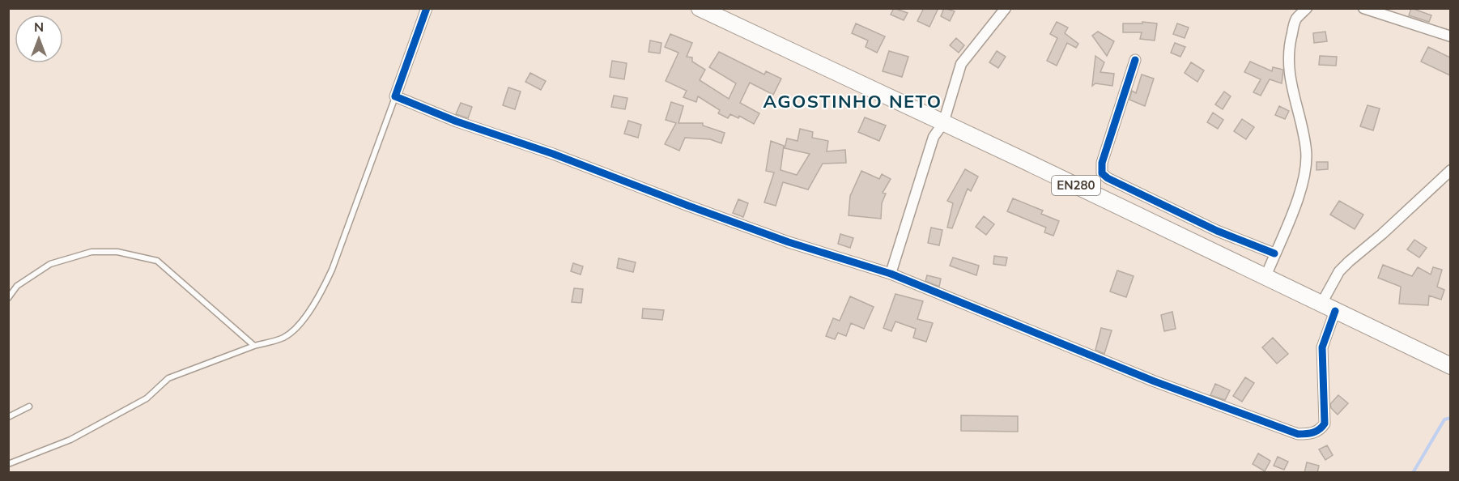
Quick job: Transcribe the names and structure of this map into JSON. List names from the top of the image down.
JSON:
{
  "streets": {
    "main road": ["EN280"]
  },
  "districts": ["AGOSTINHO NETO"],
  "north": "top"
}
